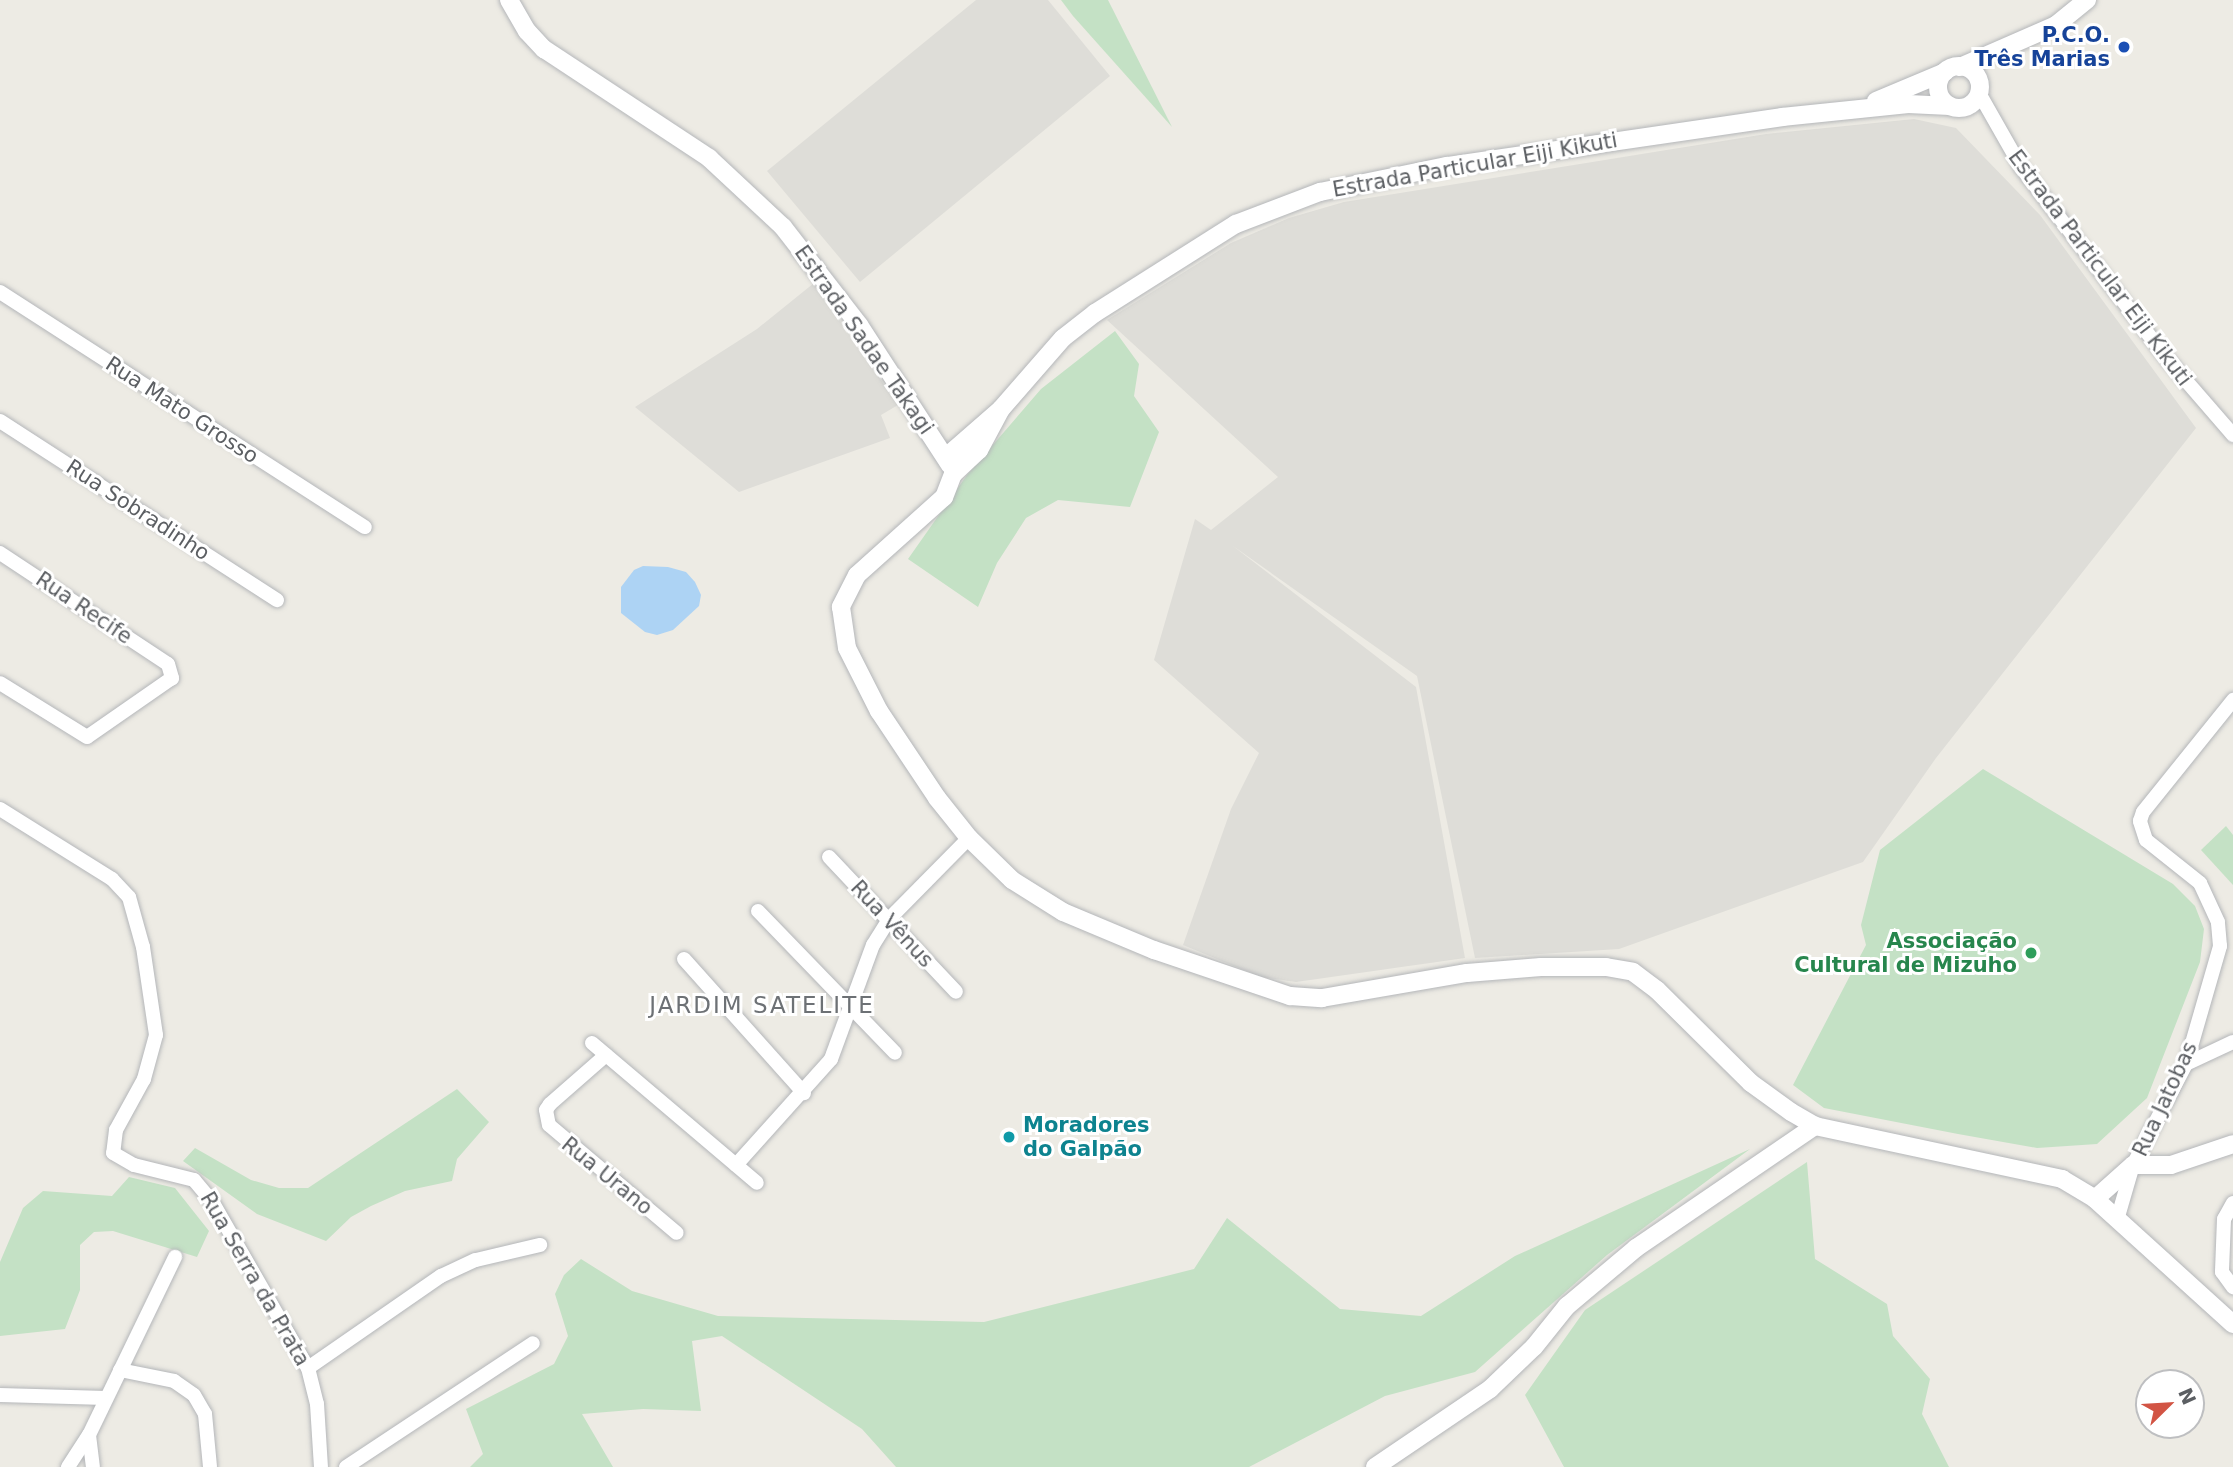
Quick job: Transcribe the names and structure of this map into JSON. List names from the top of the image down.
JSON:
{
  "streets": {
    "street": [
      "Estrada Particular Eiji Kikuti",
      "Estrada Sadae Takagi",
      "Rua Mato Grosso",
      "Rua Sobradinho",
      "Rua Recife",
      "Rua Vênus",
      "Rua Jatobas",
      "Rua Urano",
      "Rua Serra da Prata"
    ]
  },
  "crossings": [
    ["Estrada Particular Eiji Kikuti", "Estrada Sadae Takagi"],
    ["Estrada Particular Eiji Kikuti", "Rua Jatobas"]
  ],
  "districts": ["JARDIM SATELITE"],
  "places": ["P.C.O. Três Marias", "Associação Cultural de Mizuho", "Moradores do Galpão"],
  "north": "top right"
}
